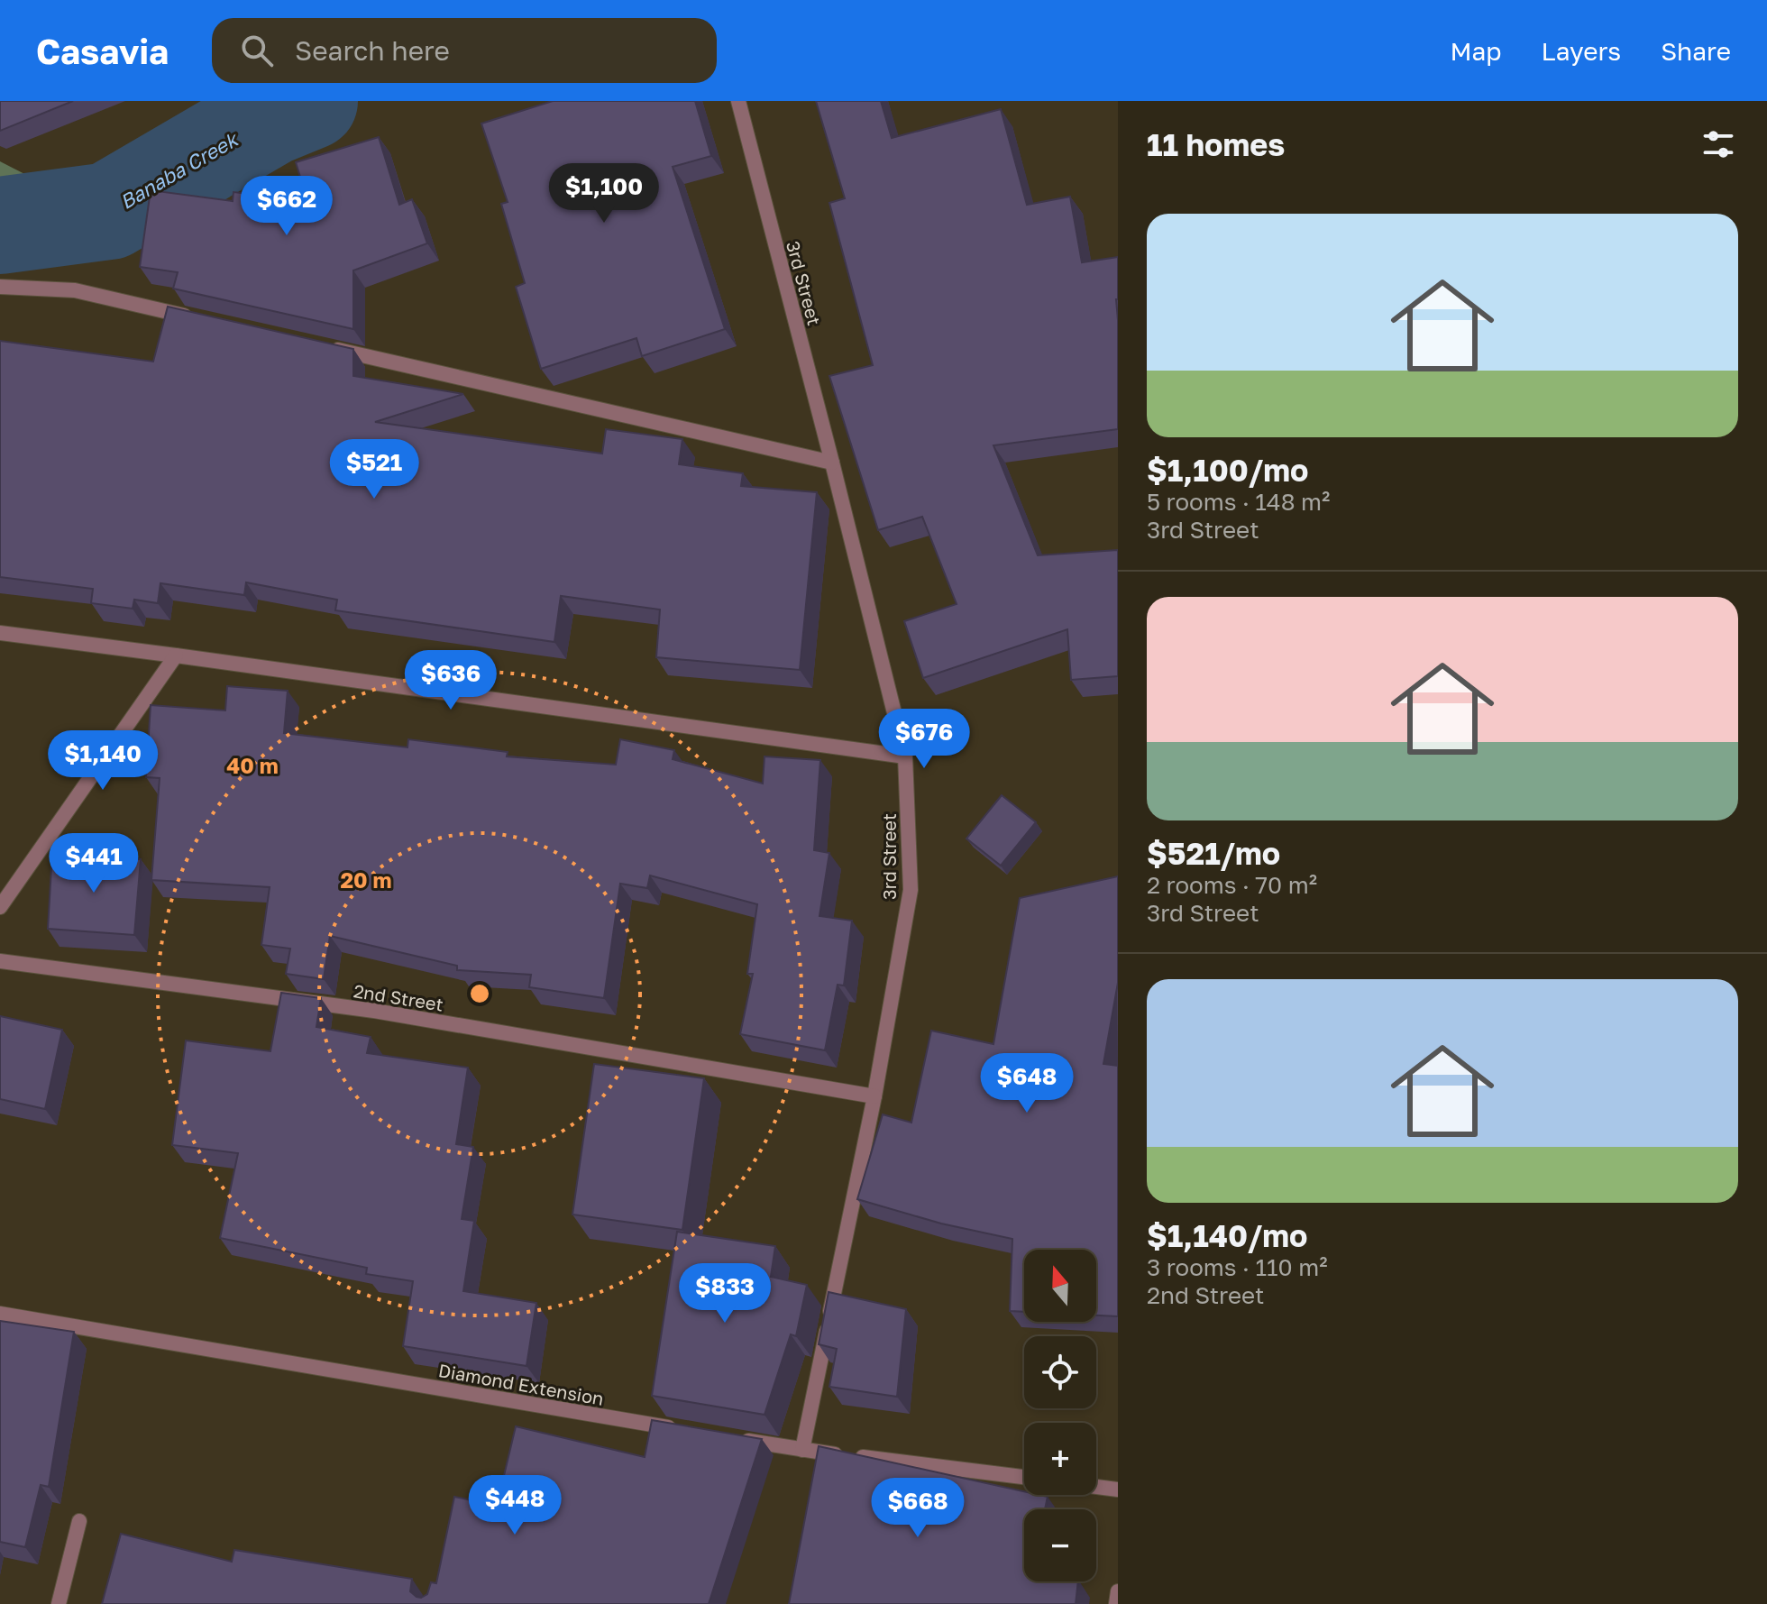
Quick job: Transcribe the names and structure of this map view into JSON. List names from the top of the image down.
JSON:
{
  "streets": {
    "street": ["3rd Street", "2nd Street", "Diamond Extension"]
  },
  "crossings": [
    ["3rd Street", "2nd Street"]
  ],
  "water": ["Banaba Creek"],
  "north": "top",
  "page": {
    "header": "Casavia",
    "search": "Search here",
    "nav": ["Map", "Layers", "Share"],
    "heading": "11 homes",
    "price": [
      "$1,100",
      "$662",
      "$521",
      "$636",
      "$676",
      "$1,140",
      "$441",
      "$648",
      "$833",
      "$448",
      "$668"
    ],
    "list": [
      {
        "name": "$1,100/mo",
        "note": "5 rooms · 148 m² · 3rd Street"
      },
      {
        "name": "$521/mo",
        "note": "2 rooms · 70 m² · 3rd Street"
      },
      {
        "name": "$1,140/mo",
        "note": "3 rooms · 110 m² · 2nd Street"
      }
    ],
    "map_buttons": ["+", "−"]
  },
  "rings": ["40 m", "20 m"]
}
